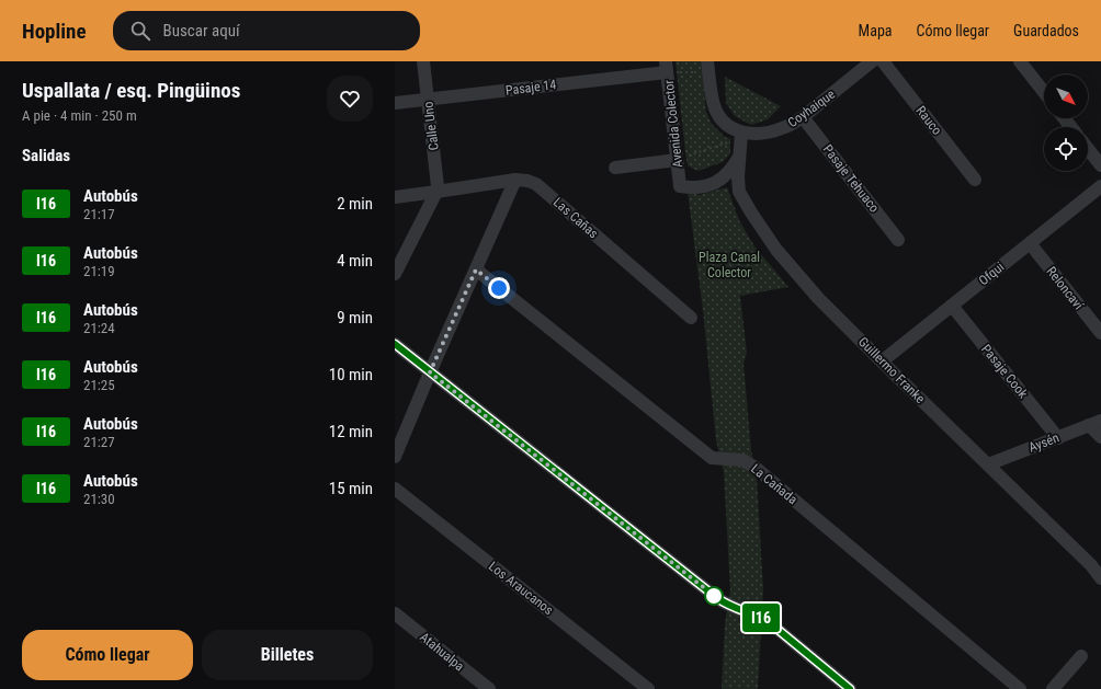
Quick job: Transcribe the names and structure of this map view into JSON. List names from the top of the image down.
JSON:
{
  "streets": {
    "street": [
      "Pasaje 14",
      "Coyhaique",
      "Rauco",
      "Avenida Colector",
      "Calle Uno",
      "Pasaje Tehuaco",
      "Las Cañas",
      "Ofqui",
      "Reloncaví",
      "Guillermo Franke",
      "Pasaje Cook",
      "Aysén",
      "La Cañada",
      "Los Araucanos",
      "Atahualpa"
    ]
  },
  "crossings": [
    ["Pasaje 14", "Avenida Colector"],
    ["Pasaje 14", "Calle Uno"],
    ["Coyhaique", "Rauco"],
    ["Coyhaique", "Pasaje Tehuaco"],
    ["Coyhaique", "Guillermo Franke"],
    ["Avenida Colector", "Guillermo Franke"],
    ["Calle Uno", "Las Cañas"],
    ["Ofqui", "Reloncaví"],
    ["Ofqui", "Guillermo Franke"],
    ["Ofqui", "Pasaje Cook"],
    ["Guillermo Franke", "Aysén"],
    ["Pasaje Cook", "Aysén"]
  ],
  "parks": ["Plaza Canal Colector"],
  "lines": ["bus line I16"],
  "north": "bottom right",
  "page": {
    "header": "Hopline",
    "search": "Buscar aquí",
    "nav": ["Mapa", "Cómo llegar", "Guardados"],
    "heading": [
      ["Uspallata / esq. Pingüinos", "A pie · 4 min · 250 m"],
      "Salidas"
    ],
    "on_map": "I16",
    "list": [
      {
        "mark": "I16",
        "name": "Autobús",
        "note": "21:17",
        "value": "2 min"
      },
      {
        "mark": "I16",
        "name": "Autobús",
        "note": "21:19",
        "value": "4 min"
      },
      {
        "mark": "I16",
        "name": "Autobús",
        "note": "21:24",
        "value": "9 min"
      },
      {
        "mark": "I16",
        "name": "Autobús",
        "note": "21:25",
        "value": "10 min"
      },
      {
        "mark": "I16",
        "name": "Autobús",
        "note": "21:27",
        "value": "12 min"
      },
      {
        "mark": "I16",
        "name": "Autobús",
        "note": "21:30",
        "value": "15 min"
      }
    ],
    "buttons": ["Cómo llegar", "Billetes"]
  }
}
